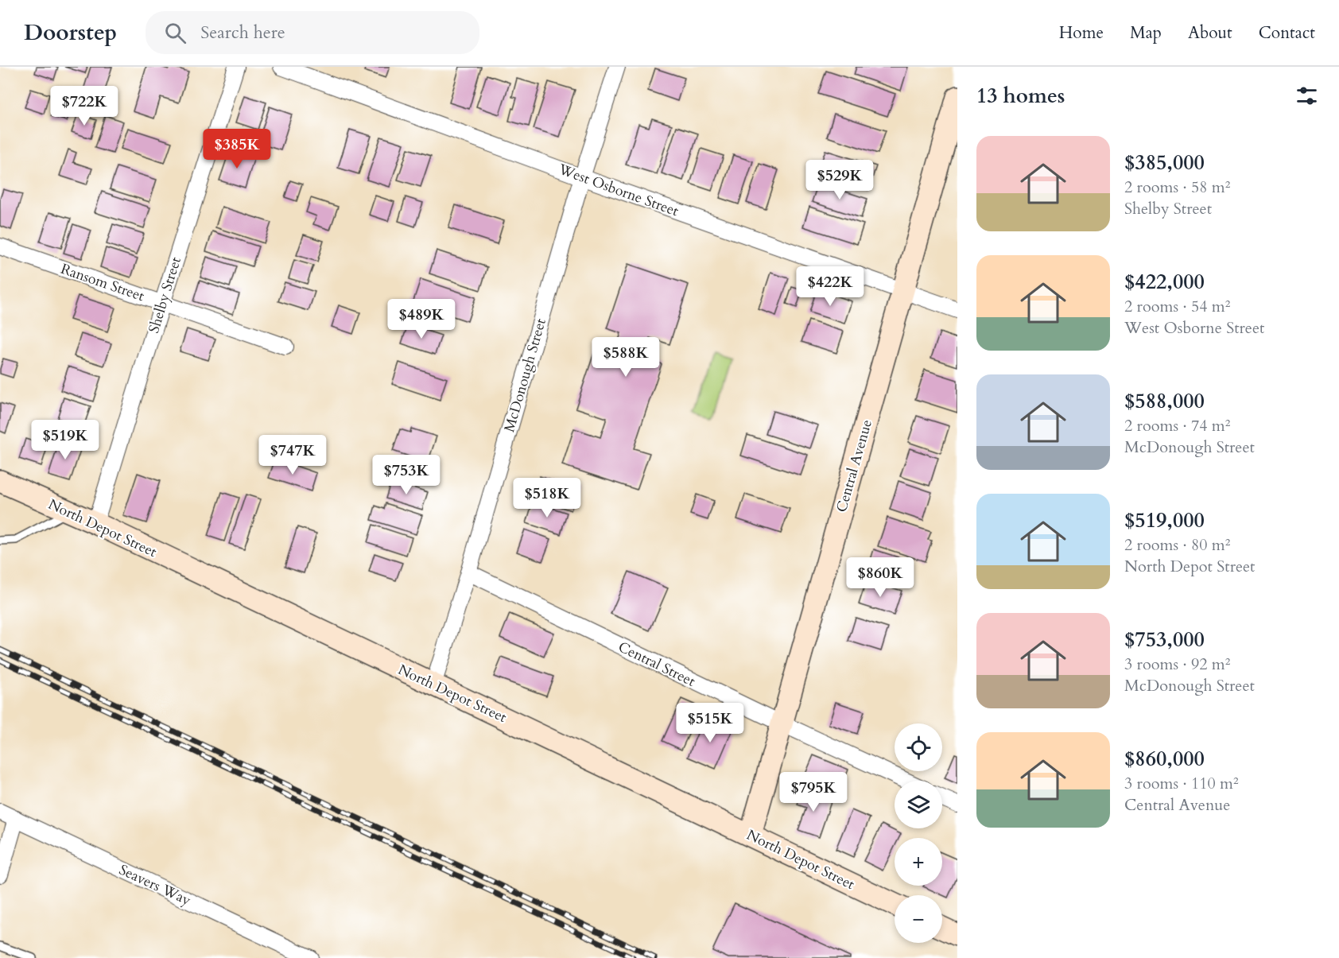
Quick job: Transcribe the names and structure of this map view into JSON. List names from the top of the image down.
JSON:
{
  "streets": {
    "street": [
      "West Osborne Street",
      "Ransom Street",
      "Shelby Street",
      "McDonough Street",
      "Central Avenue",
      "North Depot Street",
      "Central Street",
      "Seavers Way"
    ]
  },
  "crossings": [
    ["West Osborne Street", "McDonough Street"],
    ["West Osborne Street", "Central Avenue"],
    ["Ransom Street", "Shelby Street"],
    ["Shelby Street", "North Depot Street"],
    ["McDonough Street", "North Depot Street"],
    ["McDonough Street", "Central Street"],
    ["Central Avenue", "North Depot Street"],
    ["Central Avenue", "Central Street"]
  ],
  "page": {
    "header": "Doorstep",
    "search": "Search here",
    "nav": [
      "Home",
      "Map",
      "About",
      "Contact"
    ],
    "heading": "13 homes",
    "price": [
      "$722K",
      "$385K",
      "$529K",
      "$422K",
      "$489K",
      "$588K",
      "$519K",
      "$747K",
      "$753K",
      "$518K",
      "$860K",
      "$515K",
      "$795K"
    ],
    "list": [
      {
        "name": "$385,000",
        "note": "2 rooms · 58 m² · Shelby Street"
      },
      {
        "name": "$422,000",
        "note": "2 rooms · 54 m² · West Osborne Street"
      },
      {
        "name": "$588,000",
        "note": "2 rooms · 74 m² · McDonough Street"
      },
      {
        "name": "$519,000",
        "note": "2 rooms · 80 m² · North Depot Street"
      },
      {
        "name": "$753,000",
        "note": "3 rooms · 92 m² · McDonough Street"
      },
      {
        "name": "$860,000",
        "note": "3 rooms · 110 m² · Central Avenue"
      }
    ],
    "map_buttons": ["+", "−"]
  }
}
